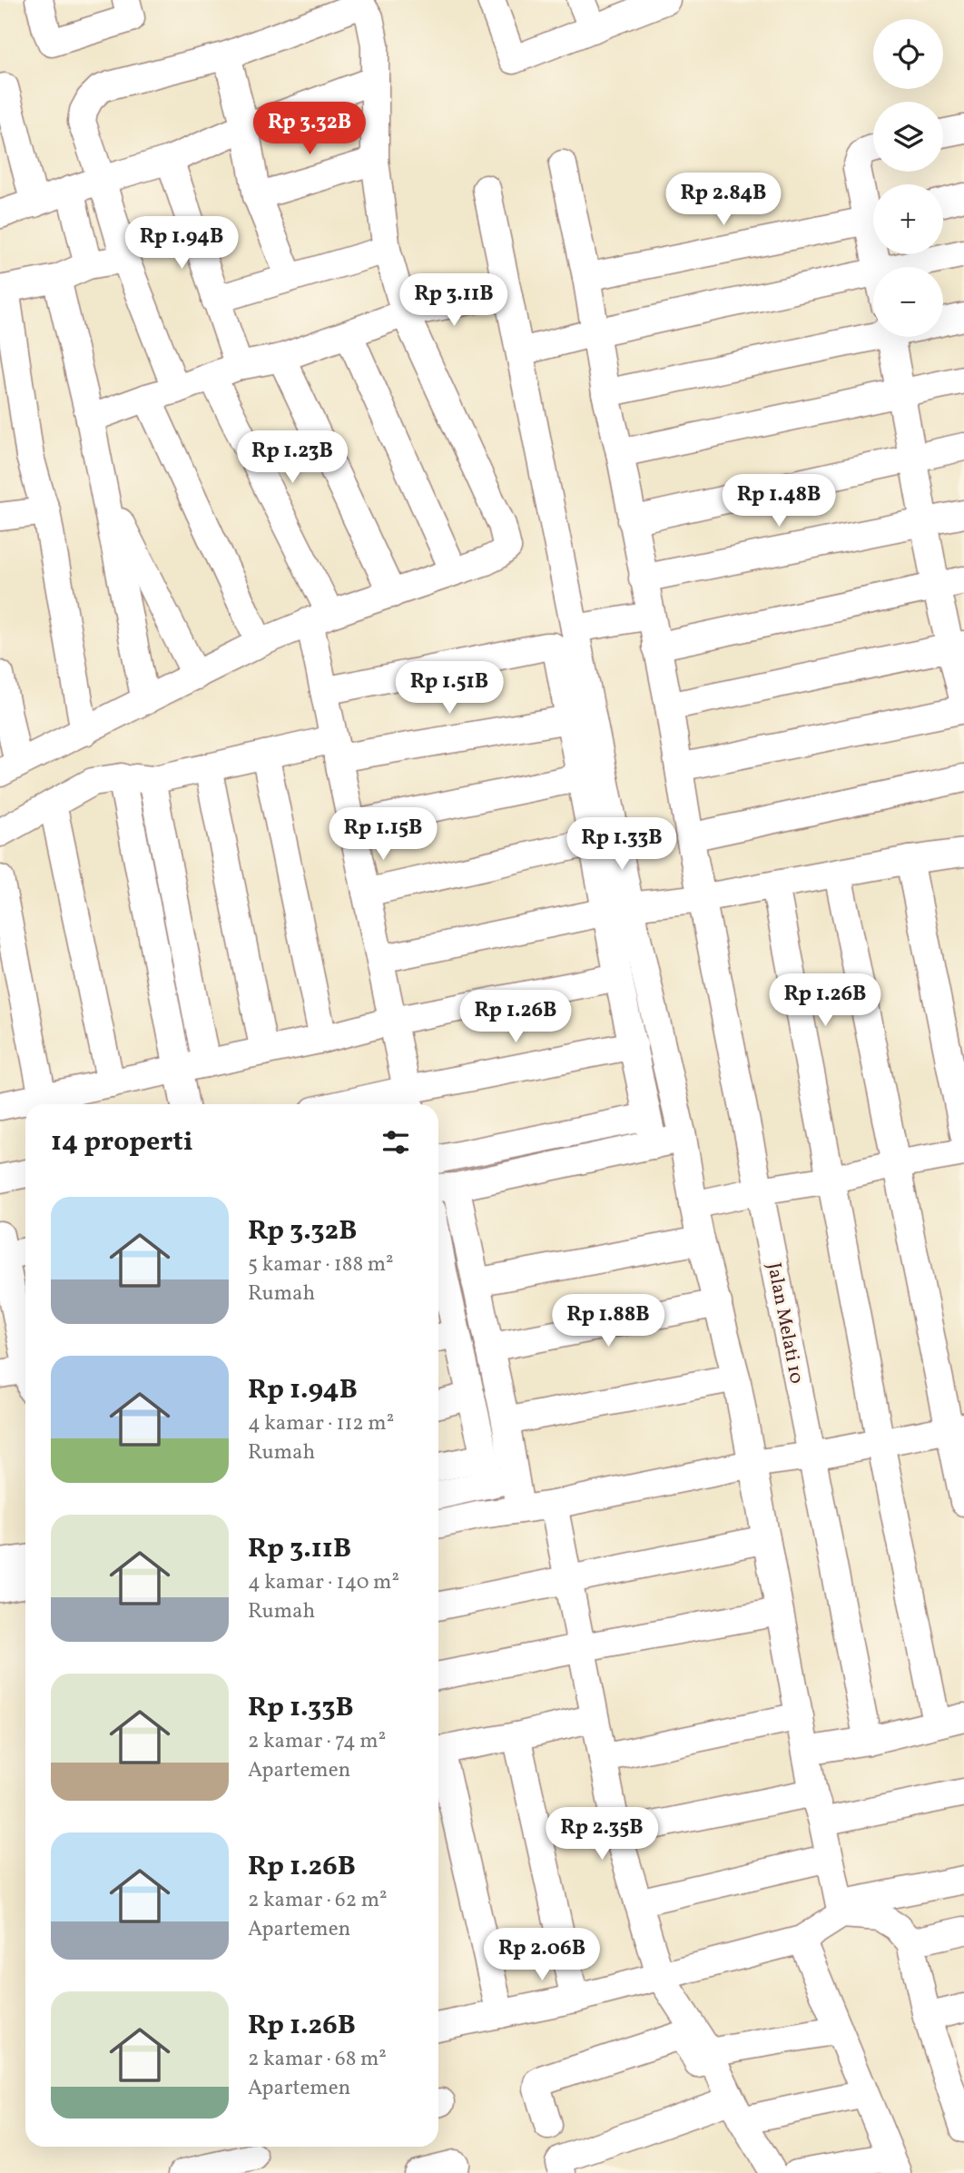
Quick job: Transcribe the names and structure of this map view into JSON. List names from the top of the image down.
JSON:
{
  "streets": {
    "street": ["Jalan Melati 10"]
  },
  "page": {
    "map_buttons": ["+", "−"],
    "price": [
      "Rp 3.32B",
      "Rp 2.84B",
      "Rp 1.94B",
      "Rp 3.11B",
      "Rp 1.23B",
      "Rp 1.48B",
      "Rp 1.51B",
      "Rp 1.15B",
      "Rp 1.33B",
      "Rp 1.26B",
      "Rp 1.26B",
      "Rp 1.88B",
      "Rp 2.35B",
      "Rp 2.06B"
    ],
    "heading": "14 properti",
    "list": [
      {
        "name": "Rp 3.32B",
        "note": "5 kamar · 188 m² · Rumah"
      },
      {
        "name": "Rp 1.94B",
        "note": "4 kamar · 112 m² · Rumah"
      },
      {
        "name": "Rp 3.11B",
        "note": "4 kamar · 140 m² · Rumah"
      },
      {
        "name": "Rp 1.33B",
        "note": "2 kamar · 74 m² · Apartemen"
      },
      {
        "name": "Rp 1.26B",
        "note": "2 kamar · 62 m² · Apartemen"
      },
      {
        "name": "Rp 1.26B",
        "note": "2 kamar · 68 m² · Apartemen"
      }
    ]
  }
}
